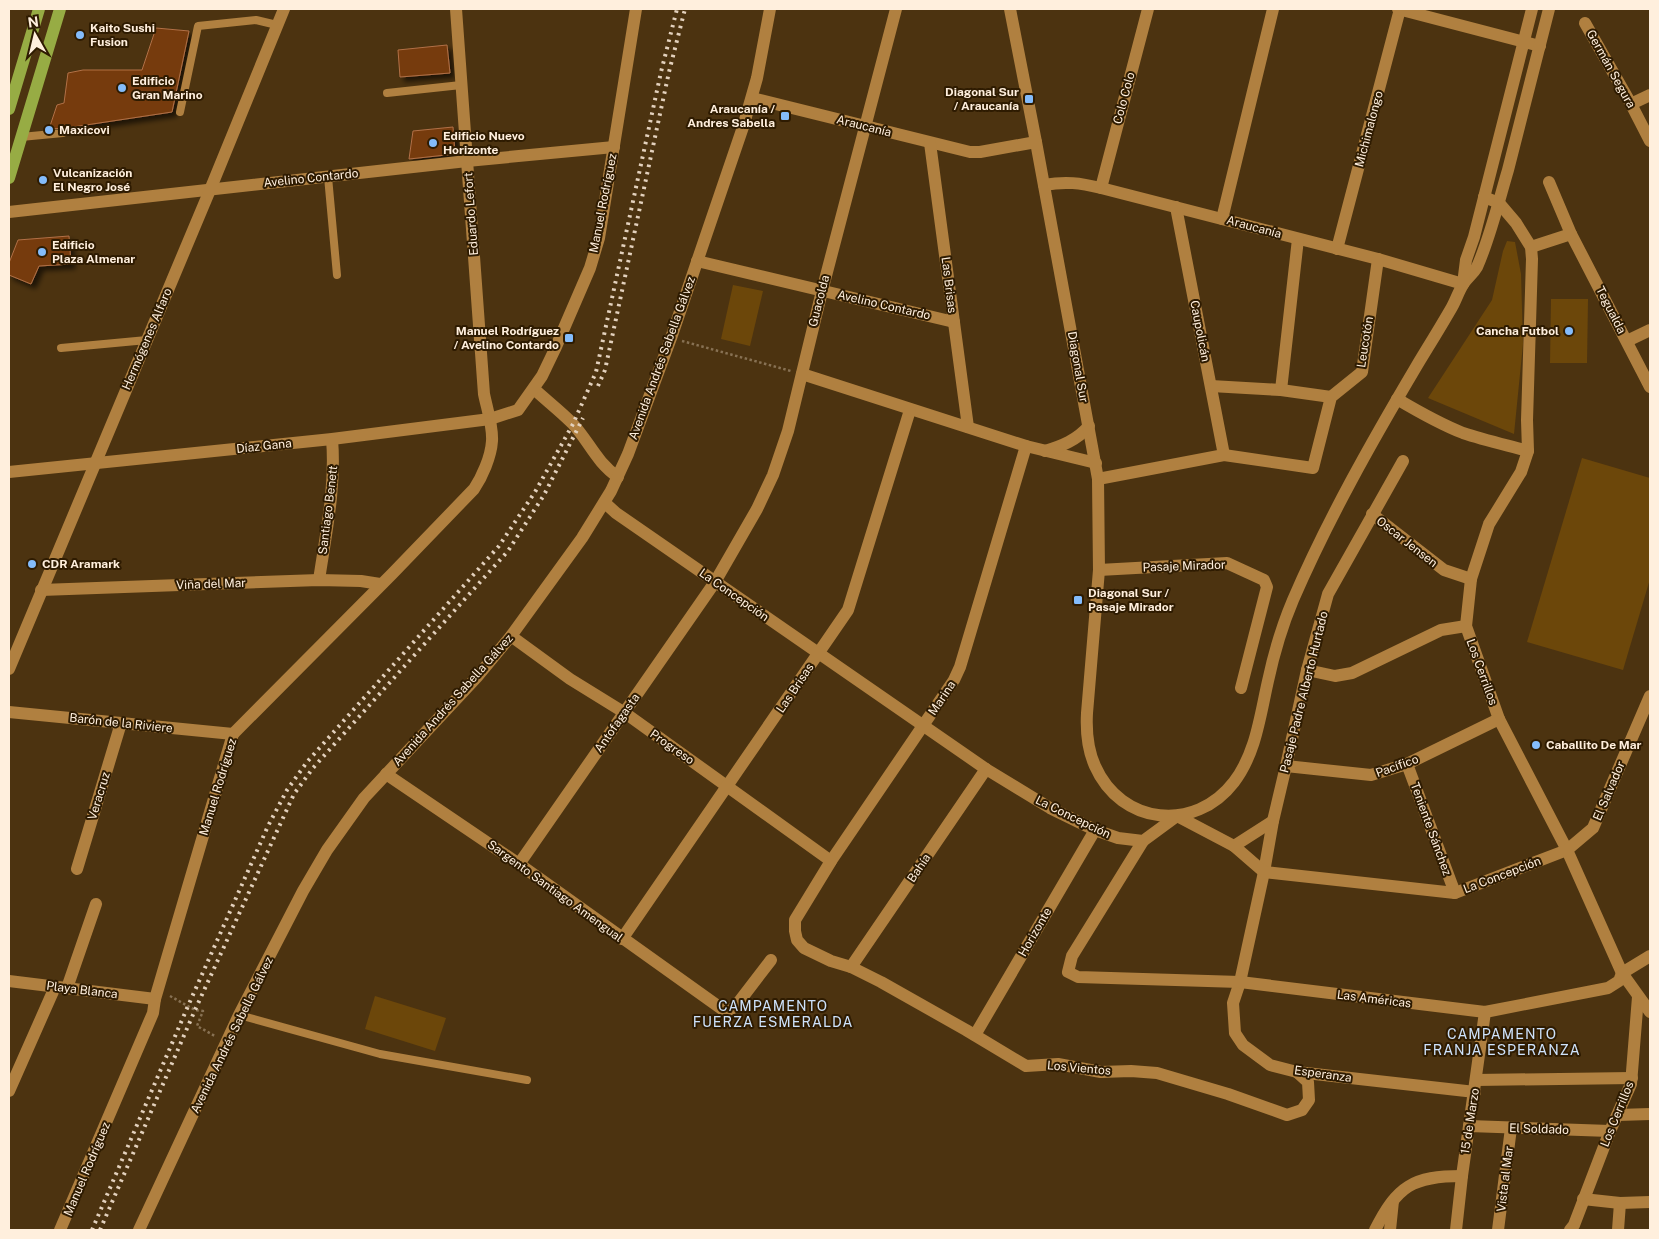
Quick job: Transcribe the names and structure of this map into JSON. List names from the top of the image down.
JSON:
{
  "streets": {
    "street": [
      "Germán Segura",
      "Colo Colo",
      "Araucanía",
      "Michimalongo",
      "Avelino Contardo",
      "Manuel Rodríguez",
      "Eduardo Lefort",
      "Las Brisas",
      "Guacolda",
      "Tegualda",
      "Caupolicán",
      "Hermógenes Alfaro",
      "Leucotón",
      "Avenida Andrés Sabella Gálvez",
      "Diagonal Sur",
      "Díaz Gana",
      "Santiago Benett",
      "Oscar Jensen",
      "Pasaje Mirador",
      "Viña del Mar",
      "La Concepción",
      "Los Cerrillos",
      "Pasaje Padre Alberto Hurtado",
      "Marina",
      "Barón de la Riviere",
      "Antofagasta",
      "Progreso",
      "Pacífico",
      "El Salvador",
      "Veracruz",
      "Teniente Sánchez",
      "Bahía",
      "Sargento Santiago Amengual",
      "Horizonte",
      "Playa Blanca",
      "Las Américas",
      "Los Vientos",
      "Esperanza",
      "15 de Marzo",
      "El Soldado",
      "Vista al Mar"
    ]
  },
  "crossings": [
    ["Colo Colo", "Araucanía"],
    ["Araucanía", "Michimalongo"],
    ["Araucanía", "Las Brisas"],
    ["Araucanía", "Guacolda"],
    ["Araucanía", "Caupolicán"],
    ["Araucanía", "Leucotón"],
    ["Araucanía", "Avenida Andrés Sabella Gálvez"],
    ["Araucanía", "Diagonal Sur"],
    ["Avelino Contardo", "Manuel Rodríguez"],
    ["Avelino Contardo", "Eduardo Lefort"],
    ["Avelino Contardo", "Las Brisas"],
    ["Avelino Contardo", "Guacolda"],
    ["Avelino Contardo", "Hermógenes Alfaro"],
    ["Avelino Contardo", "Avenida Andrés Sabella Gálvez"],
    ["Manuel Rodríguez", "Eduardo Lefort"],
    ["Manuel Rodríguez", "Díaz Gana"],
    ["Manuel Rodríguez", "Viña del Mar"],
    ["Manuel Rodríguez", "Barón de la Riviere"],
    ["Manuel Rodríguez", "Playa Blanca"],
    ["Eduardo Lefort", "Díaz Gana"],
    ["Las Brisas", "La Concepción"],
    ["Las Brisas", "Progreso"],
    ["Las Brisas", "Sargento Santiago Amengual"],
    ["Guacolda", "La Concepción"],
    ["Guacolda", "Antofagasta"],
    ["Hermógenes Alfaro", "Díaz Gana"],
    ["Hermógenes Alfaro", "Viña del Mar"],
    ["Avenida Andrés Sabella Gálvez", "La Concepción"],
    ["Avenida Andrés Sabella Gálvez", "Progreso"],
    ["Avenida Andrés Sabella Gálvez", "Sargento Santiago Amengual"],
    ["Diagonal Sur", "Pasaje Mirador"],
    ["Díaz Gana", "Santiago Benett"],
    ["Santiago Benett", "Viña del Mar"],
    ["Oscar Jensen", "Los Cerrillos"],
    ["Oscar Jensen", "Pasaje Padre Alberto Hurtado"],
    ["La Concepción", "Los Cerrillos"],
    ["La Concepción", "Pasaje Padre Alberto Hurtado"],
    ["La Concepción", "Marina"],
    ["La Concepción", "Antofagasta"],
    ["La Concepción", "El Salvador"],
    ["La Concepción", "Teniente Sánchez"],
    ["La Concepción", "Bahía"],
    ["La Concepción", "Horizonte"],
    ["La Concepción", "Las Américas"],
    ["Los Cerrillos", "Pacífico"],
    ["Los Cerrillos", "El Salvador"],
    ["Los Cerrillos", "Las Américas"],
    ["Los Cerrillos", "Esperanza"],
    ["Los Cerrillos", "El Soldado"],
    ["Pasaje Padre Alberto Hurtado", "Pacífico"],
    ["Pasaje Padre Alberto Hurtado", "Las Américas"],
    ["Pasaje Padre Alberto Hurtado", "Esperanza"],
    ["Marina", "Progreso"],
    ["Marina", "Los Vientos"],
    ["Barón de la Riviere", "Veracruz"],
    ["Antofagasta", "Progreso"],
    ["Antofagasta", "Sargento Santiago Amengual"],
    ["Pacífico", "Teniente Sánchez"],
    ["Bahía", "Los Vientos"],
    ["Horizonte", "Los Vientos"],
    ["Las Américas", "Esperanza"],
    ["Las Américas", "15 de Marzo"],
    ["Los Vientos", "Esperanza"],
    ["Esperanza", "15 de Marzo"],
    ["15 de Marzo", "El Soldado"],
    ["El Soldado", "Vista al Mar"]
  ],
  "districts": ["CAMPAMENTO FUERZA ESMERALDA", "CAMPAMENTO FRANJA ESPERANZA"],
  "places": {
    "other": [
      "Kaito Sushi Fusion",
      "Edificio Gran Marino",
      "Maxicovi",
      "Edificio Nuevo Horizonte",
      "Vulcanización El Negro José",
      "Edificio Plaza Almenar",
      "Cancha Futbol",
      "CDR Aramark",
      "Caballito De Mar"
    ],
    "transit": [
      "Diagonal Sur / Araucanía",
      "Araucanía / Andres Sabella",
      "Manuel Rodríguez / Avelino Contardo",
      "Diagonal Sur / Pasaje Mirador"
    ]
  },
  "north": "top"
}
